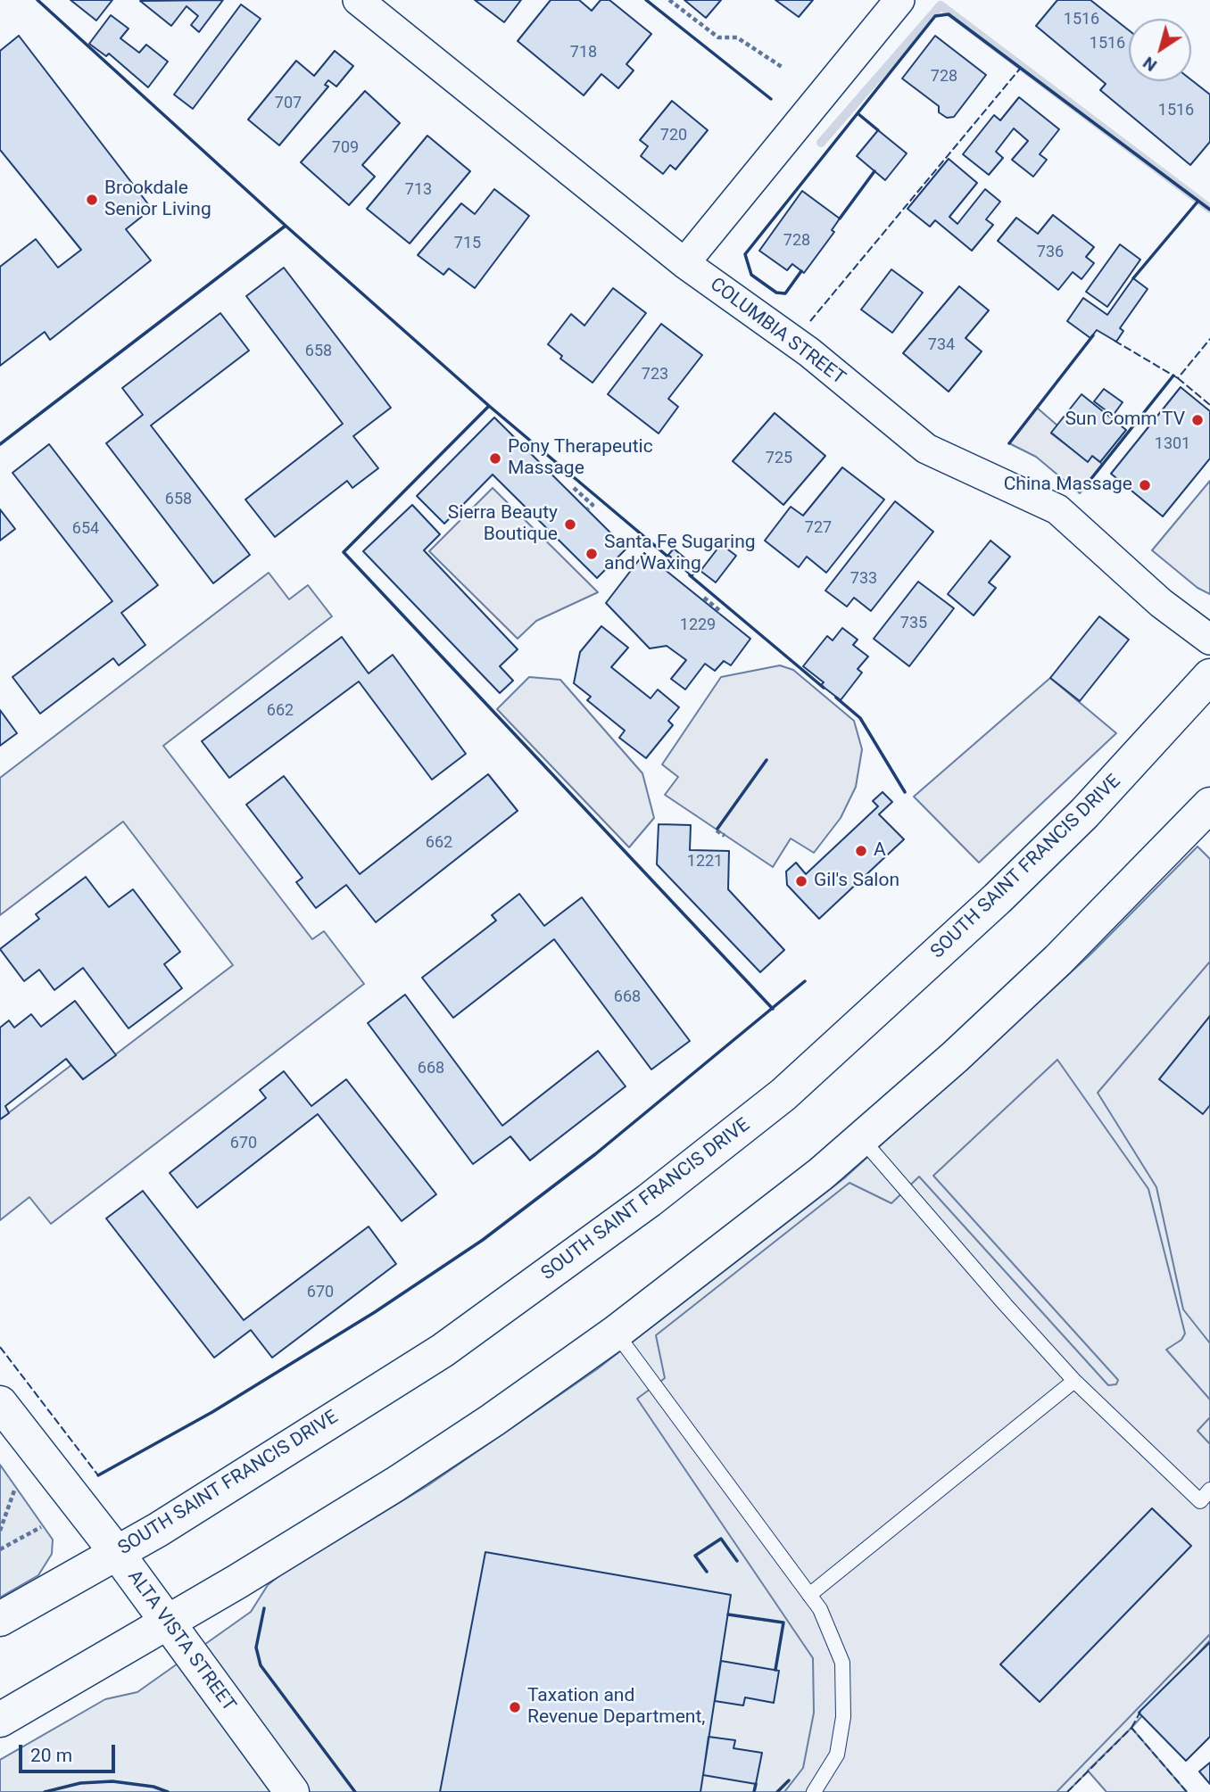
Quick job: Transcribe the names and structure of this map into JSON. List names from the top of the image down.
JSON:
{
  "streets": {
    "main road": ["SOUTH SAINT FRANCIS DRIVE", "ALTA VISTA STREET"],
    "street": ["COLUMBIA STREET"]
  },
  "crossings": [
    ["SOUTH SAINT FRANCIS DRIVE", "ALTA VISTA STREET"]
  ],
  "places": [
    "Brookdale Senior Living",
    "Sun Comm TV",
    "Pony Therapeutic Massage",
    "China Massage",
    "Sierra Beauty Boutique",
    "Santa Fe Sugaring and Waxing",
    "A",
    "Gil's Salon",
    "Taxation and Revenue Department,"
  ],
  "house_numbers": [
    "1516",
    "1516",
    "718",
    "728",
    "707",
    "1516",
    "720",
    "709",
    "713",
    "728",
    "715",
    "736",
    "734",
    "658",
    "723",
    "1301",
    "725",
    "658",
    "727",
    "654",
    "733",
    "735",
    "1229",
    "662",
    "662",
    "1221",
    "668",
    "668",
    "670",
    "670"
  ],
  "scale_bar": "20 m",
  "north": "bottom left"
}
